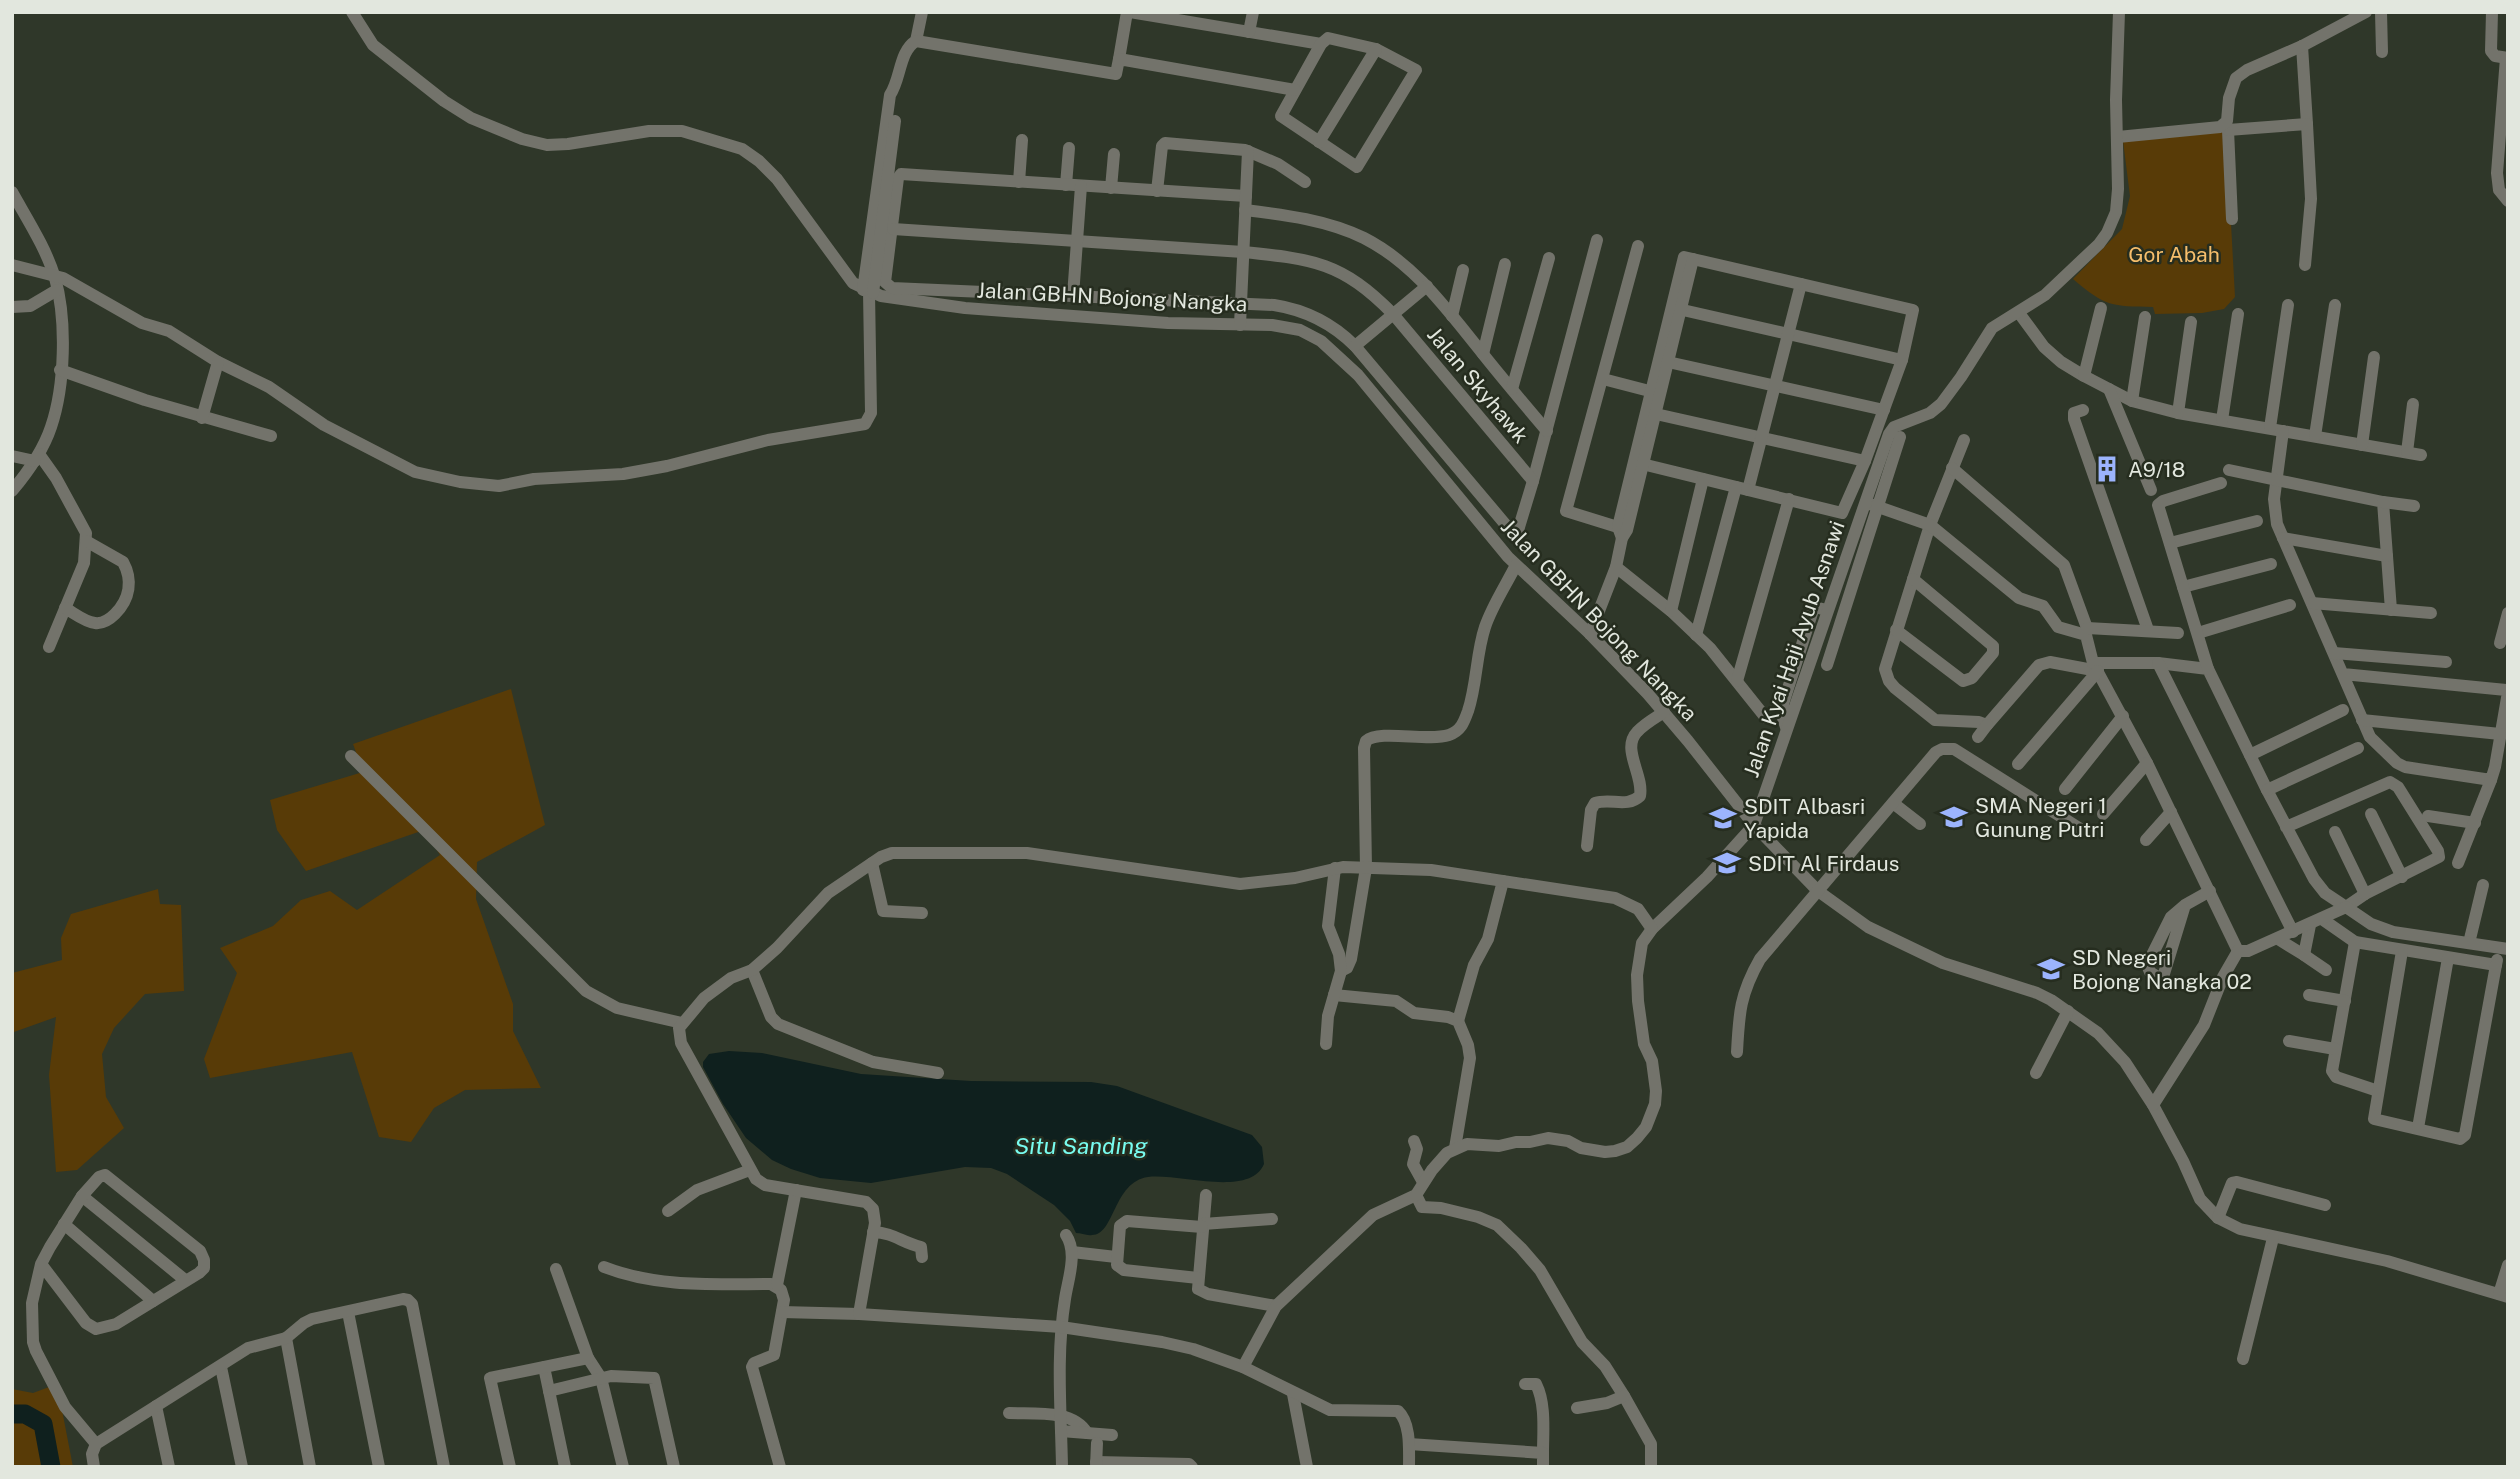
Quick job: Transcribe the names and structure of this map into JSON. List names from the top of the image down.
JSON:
{
  "streets": {
    "street": ["Jalan GBHN Bojong Nangka", "Jalan Skyhawk", "Jalan Kyai Haji Ayub Asnawi"]
  },
  "crossings": [
    ["Jalan GBHN Bojong Nangka", "Jalan Kyai Haji Ayub Asnawi"]
  ],
  "water": ["Situ Sanding"],
  "parks": ["Gor Abah"],
  "places": {
    "building": ["A9/18"],
    "school or university": [
      "SMA Negeri 1 Gunung Putri",
      "SDIT Albasri Yapida",
      "SDIT Al Firdaus",
      "SD Negeri Bojong Nangka 02"
    ]
  }
}
